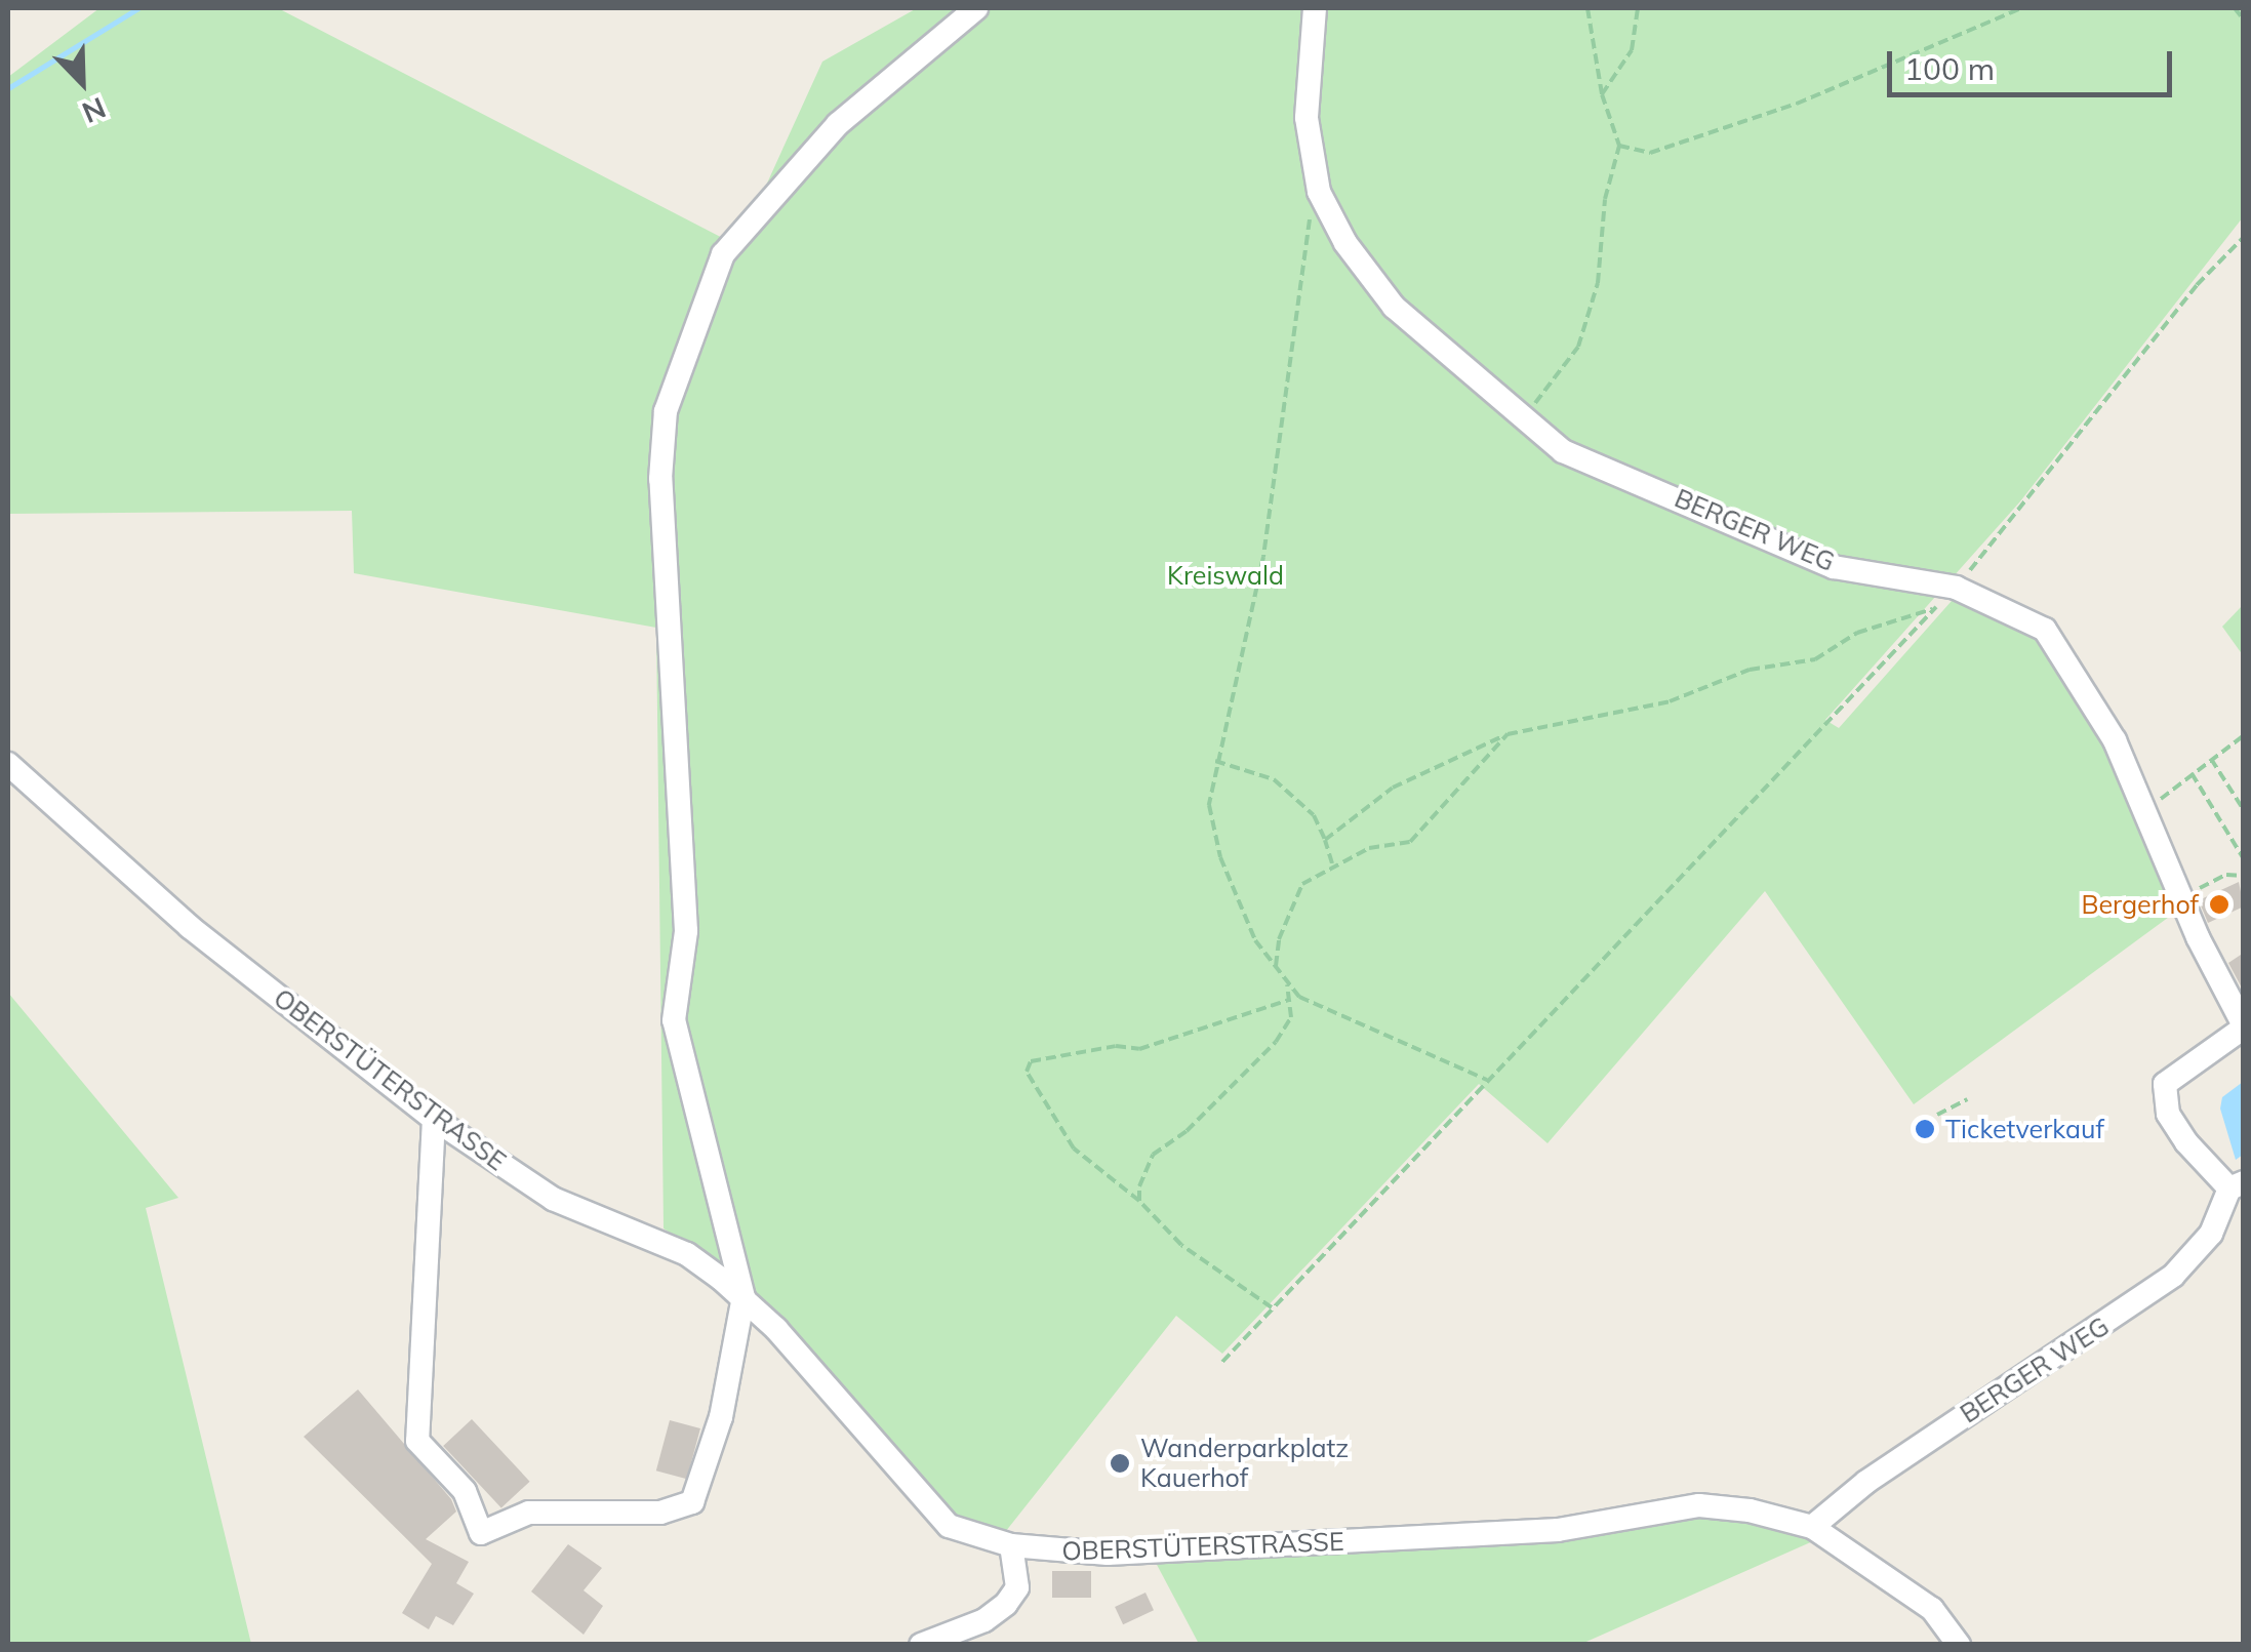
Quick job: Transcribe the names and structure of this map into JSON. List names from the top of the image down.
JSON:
{
  "streets": {
    "street": ["BERGER WEG", "OBERSTÜTERSTRASSE"]
  },
  "crossings": [
    ["BERGER WEG", "OBERSTÜTERSTRASSE"]
  ],
  "parks": ["Kreiswald"],
  "places": ["Bergerhof", "Ticketverkauf", "Wanderparkplatz Kauerhof"],
  "scale_bar": "100 m",
  "north": "bottom right"
}
